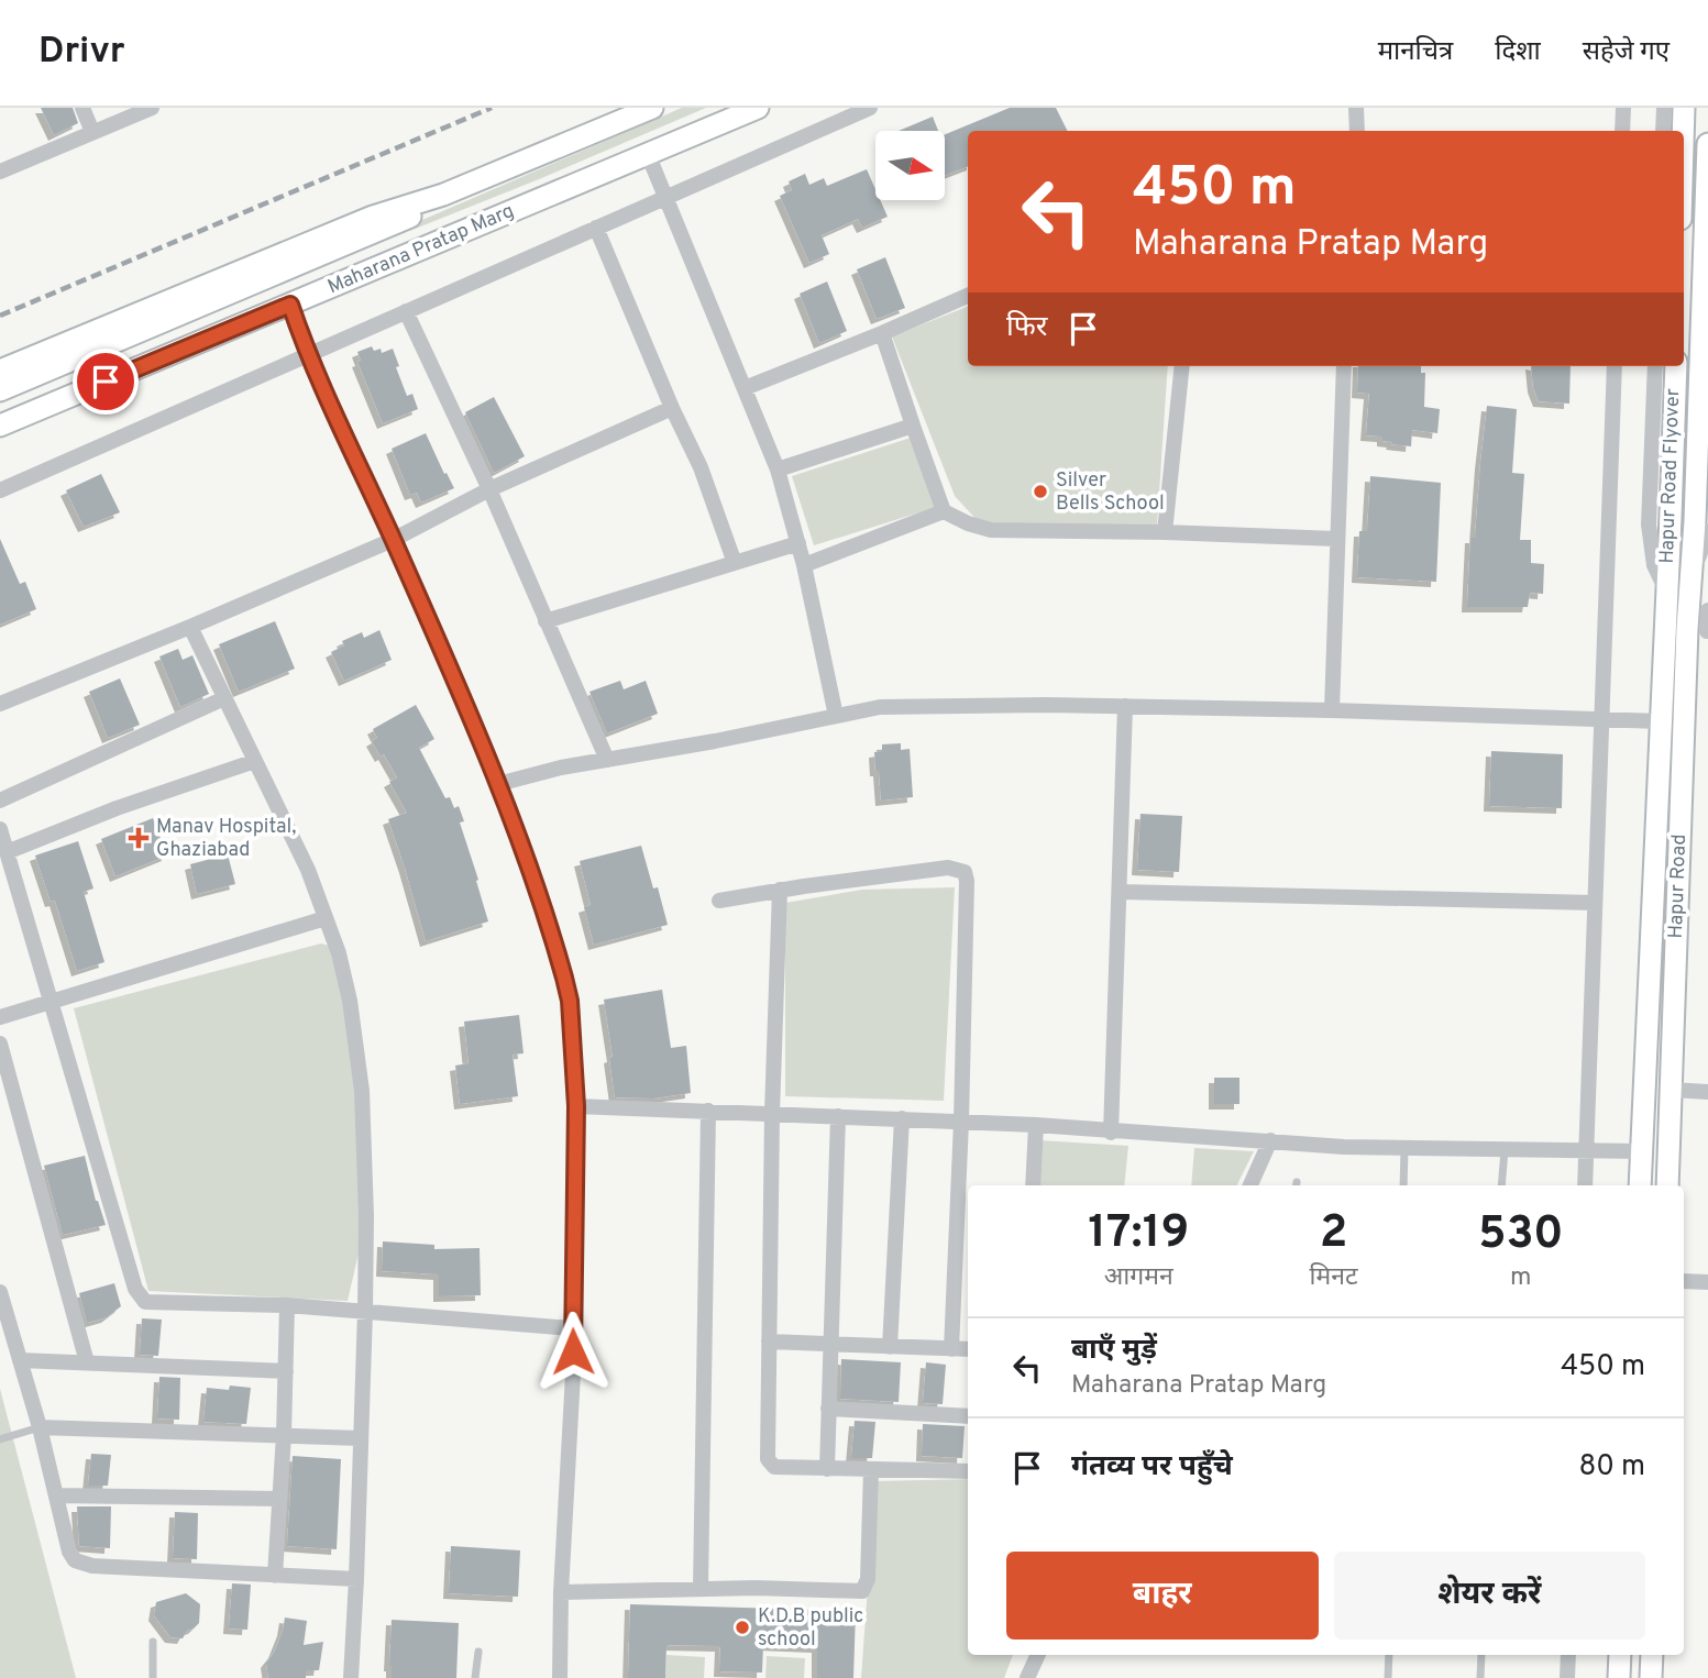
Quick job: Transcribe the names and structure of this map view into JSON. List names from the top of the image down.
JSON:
{
  "streets": {
    "main road": ["Maharana Pratap Marg", "Hapur Road Flyover", "Hapur Road"]
  },
  "crossings": [
    ["Hapur Road Flyover", "Hapur Road"]
  ],
  "places": {
    "other": ["Silver Bells School", "K.D.B public school"],
    "health": ["Manav Hospital, Ghaziabad"]
  },
  "north": "right",
  "page": {
    "header": "Drivr",
    "nav": ["मानचित्र", "दिशा", "सहेजे गए"],
    "turn": ["450 m", "Maharana Pratap Marg"],
    "then": "फिर",
    "eta": [
      "17:19",
      "आगमन",
      "2",
      "मिनट",
      "530",
      "m"
    ],
    "list": [
      {
        "name": "बाएँ मुड़ें",
        "note": "Maharana Pratap Marg",
        "value": "450 m"
      },
      {
        "name": "गंतव्य पर पहुँचे",
        "value": "80 m"
      }
    ],
    "buttons": ["बाहर", "शेयर करें"]
  }
}
